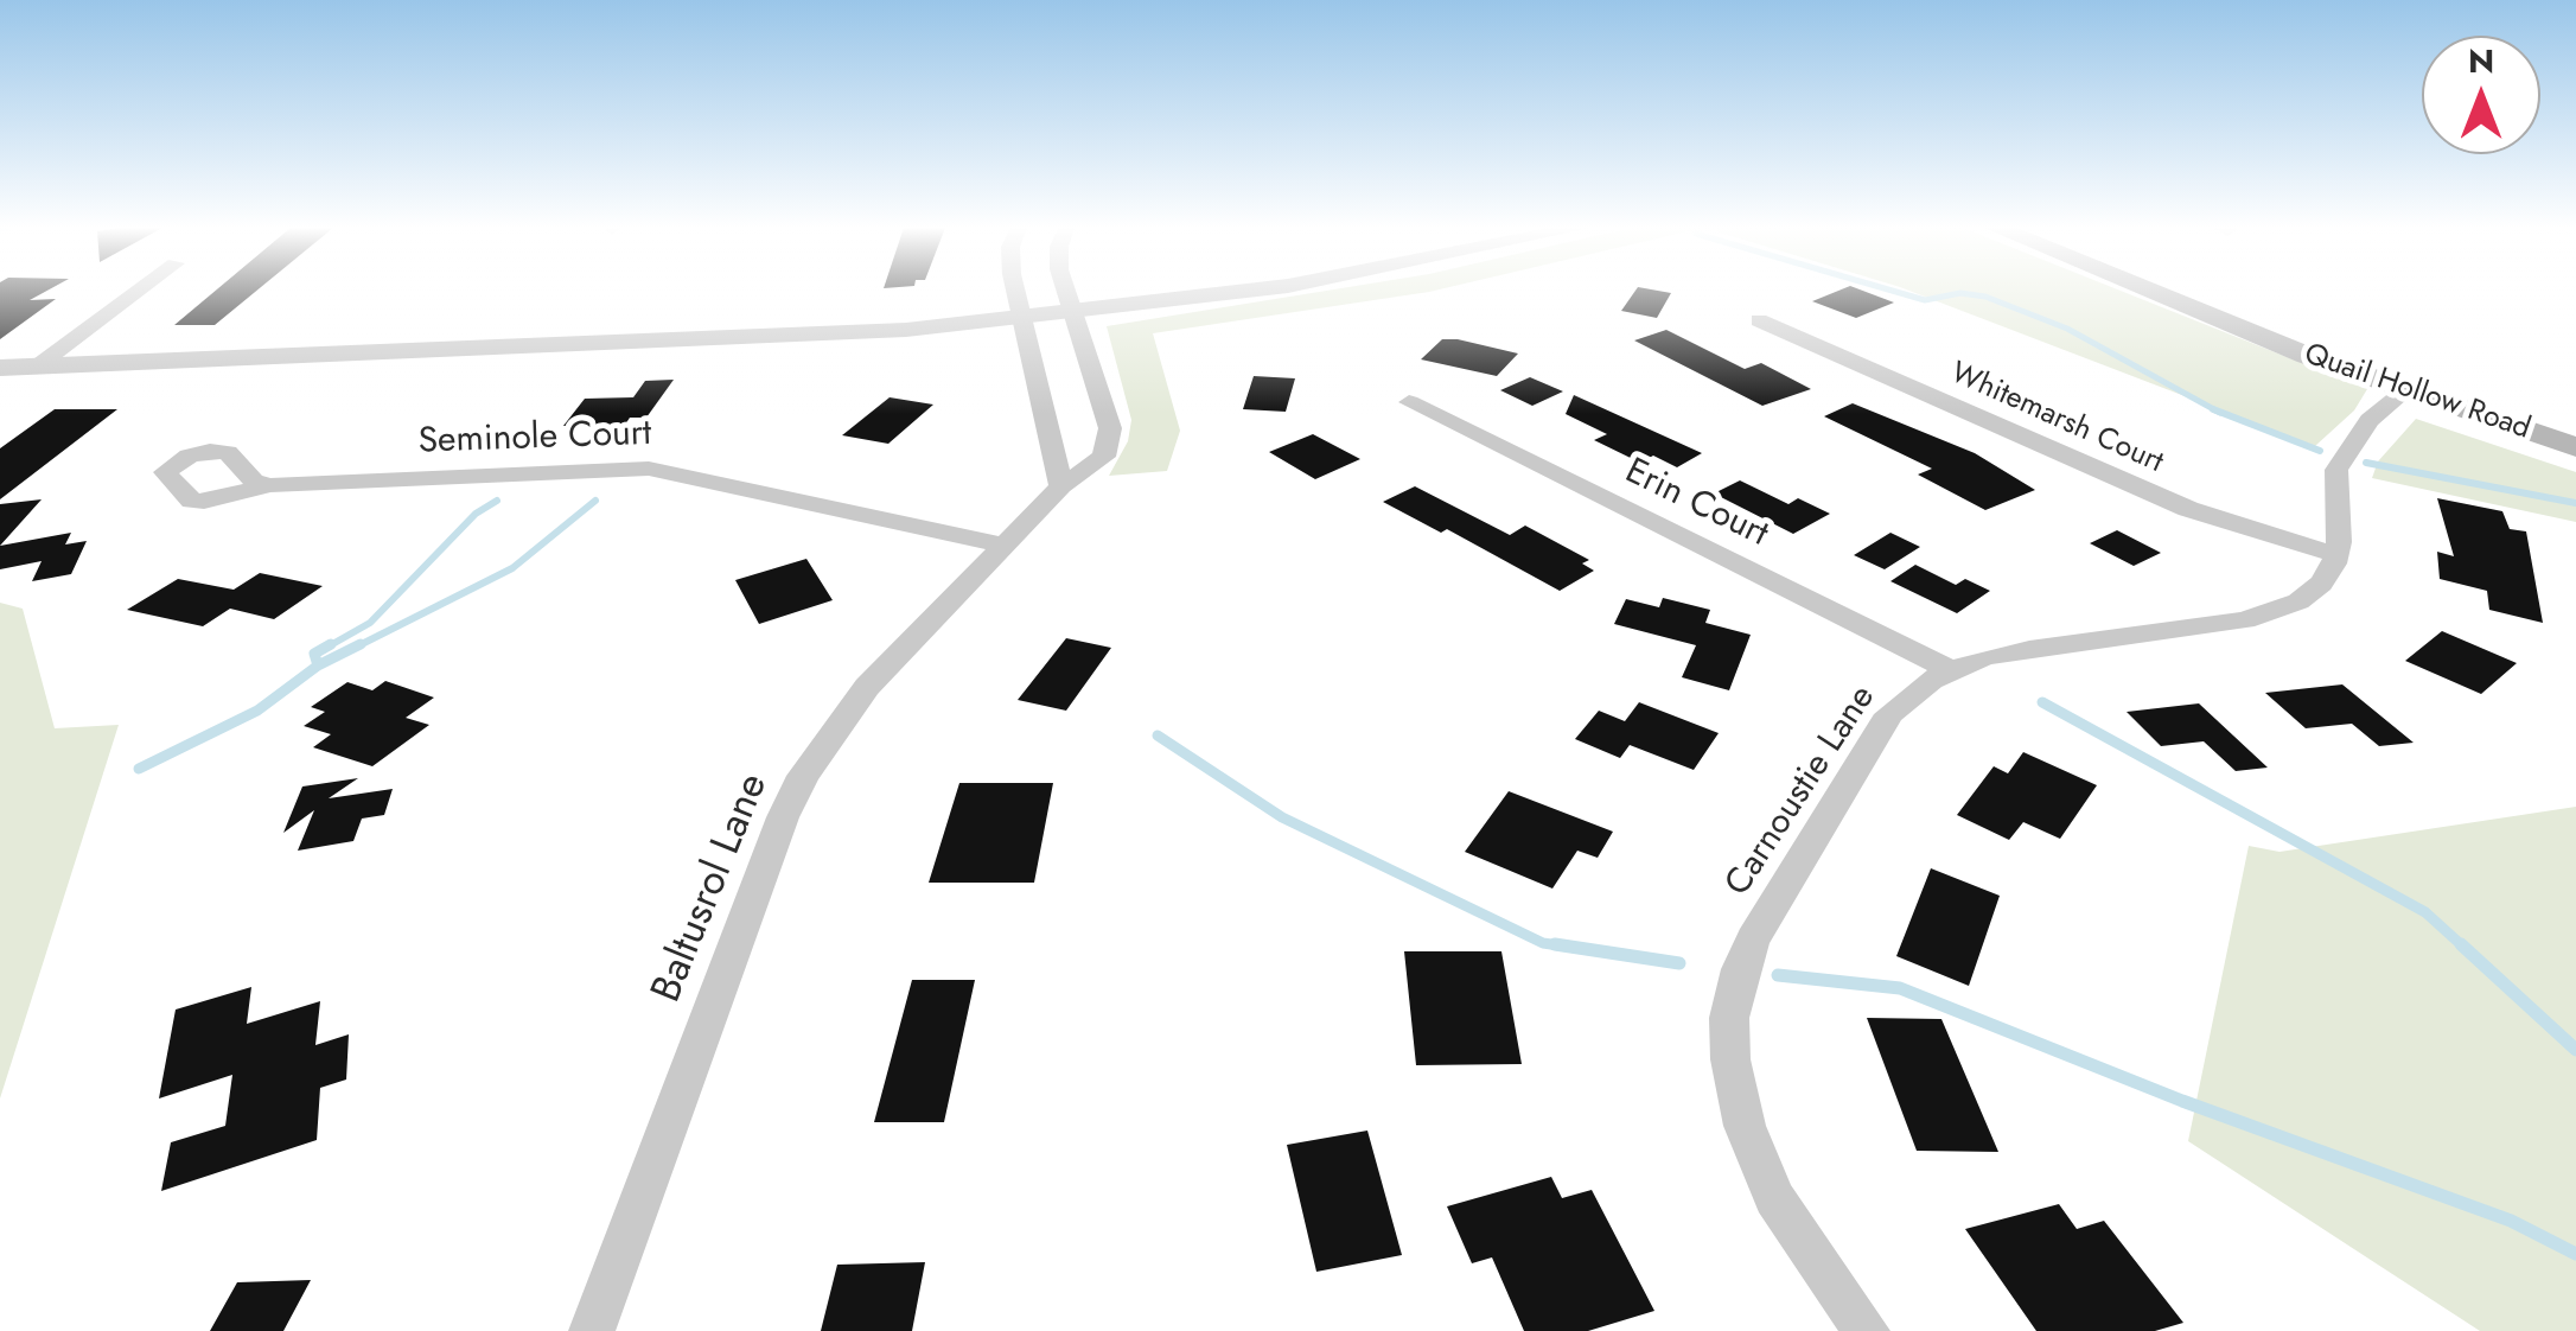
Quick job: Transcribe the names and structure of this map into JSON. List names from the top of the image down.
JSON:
{
  "streets": {
    "main road": ["Quail Hollow Road"],
    "street": [
      "Whitemarsh Court",
      "Seminole Court",
      "Erin Court",
      "Carnoustie Lane",
      "Baltusrol Lane"
    ]
  },
  "crossings": [
    ["Whitemarsh Court", "Carnoustie Lane"],
    ["Seminole Court", "Baltusrol Lane"],
    ["Erin Court", "Carnoustie Lane"]
  ],
  "north": "top"
}
